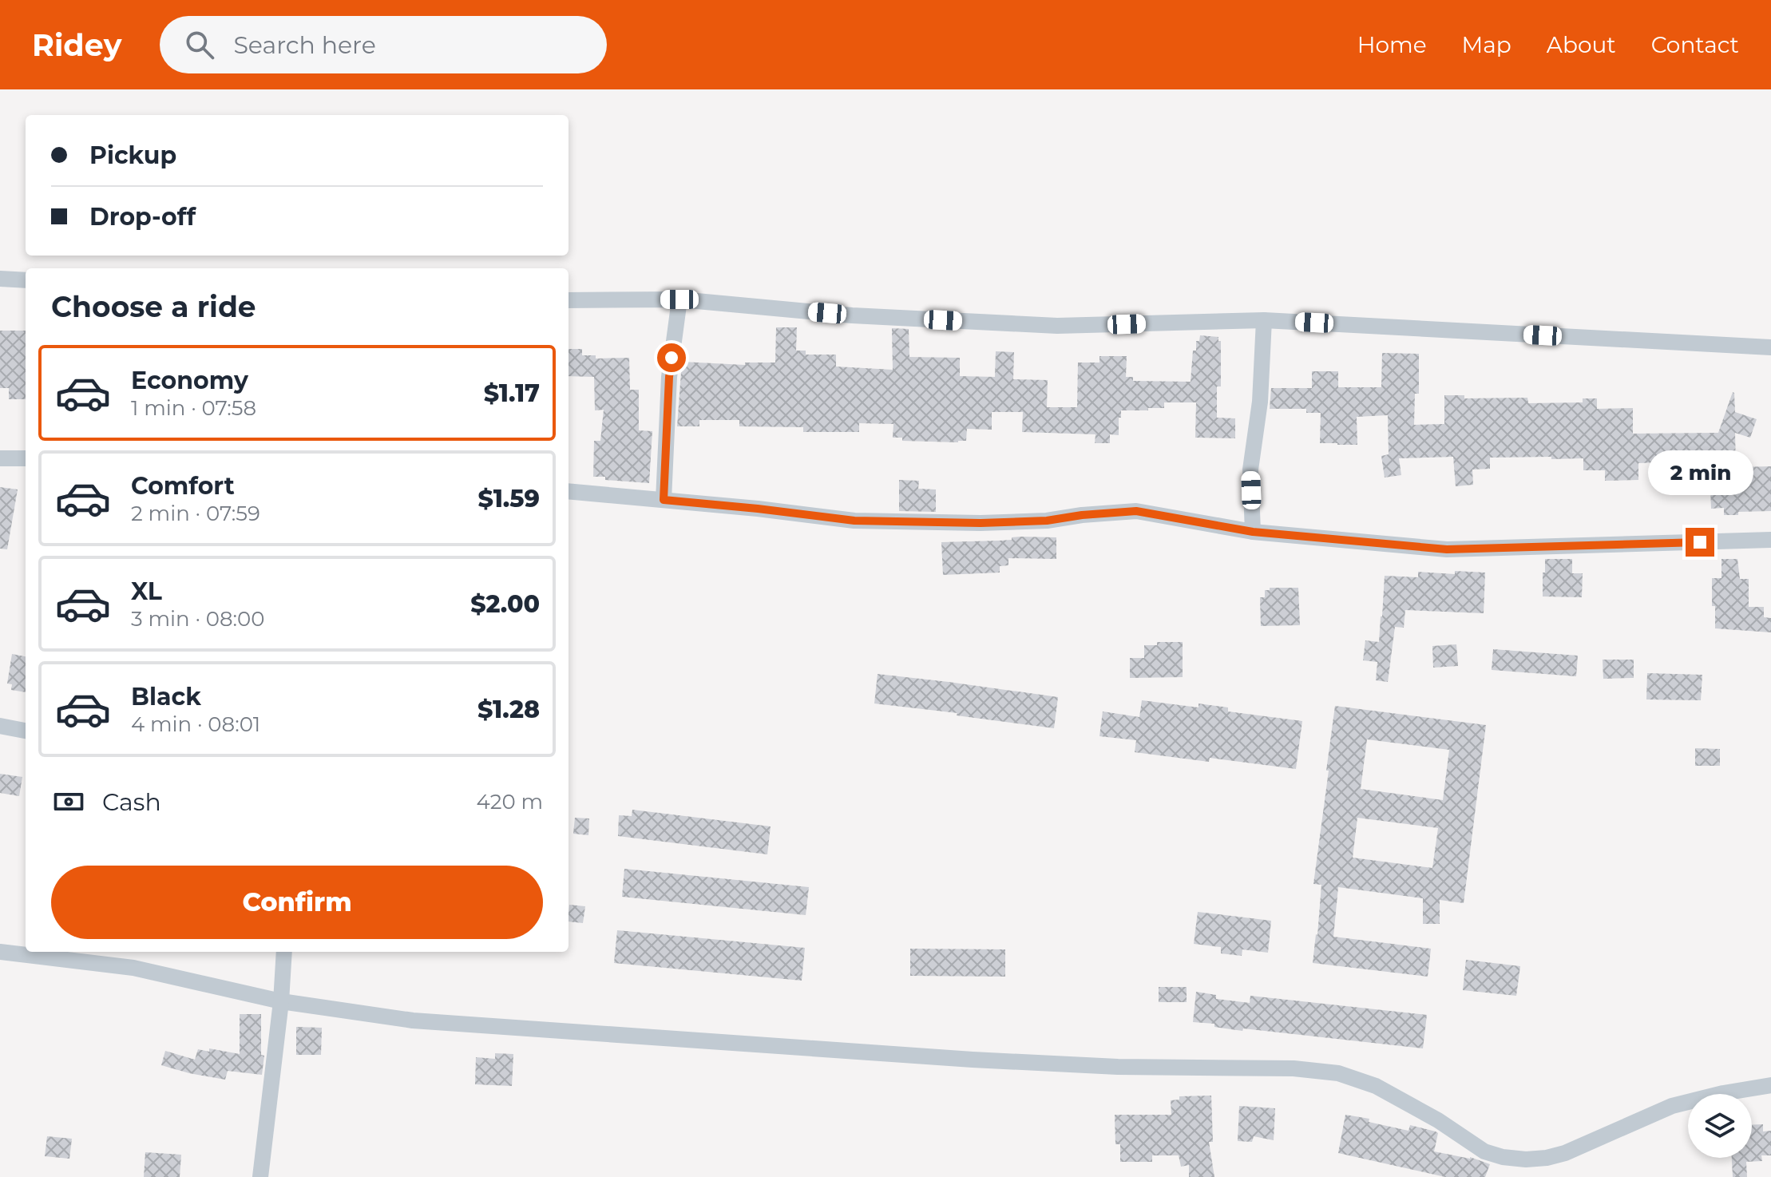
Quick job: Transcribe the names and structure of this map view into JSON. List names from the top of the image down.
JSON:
{
  "page": {
    "header": "Ridey",
    "search": "Search here",
    "nav": [
      "Home",
      "Map",
      "About",
      "Contact"
    ],
    "banner": ["Pickup", "Drop-off"],
    "heading": "Choose a ride",
    "list": [
      {
        "name": "Economy",
        "note": "1 min · 07:58",
        "value": "$1.17"
      },
      {
        "name": "Comfort",
        "note": "2 min · 07:59",
        "value": "$1.59"
      },
      {
        "name": "XL",
        "note": "3 min · 08:00",
        "value": "$2.00"
      },
      {
        "name": "Black",
        "note": "4 min · 08:01",
        "value": "$1.28"
      }
    ],
    "bubble": "2 min",
    "pay": ["Cash", "420 m"],
    "buttons": "Confirm"
  }
}
